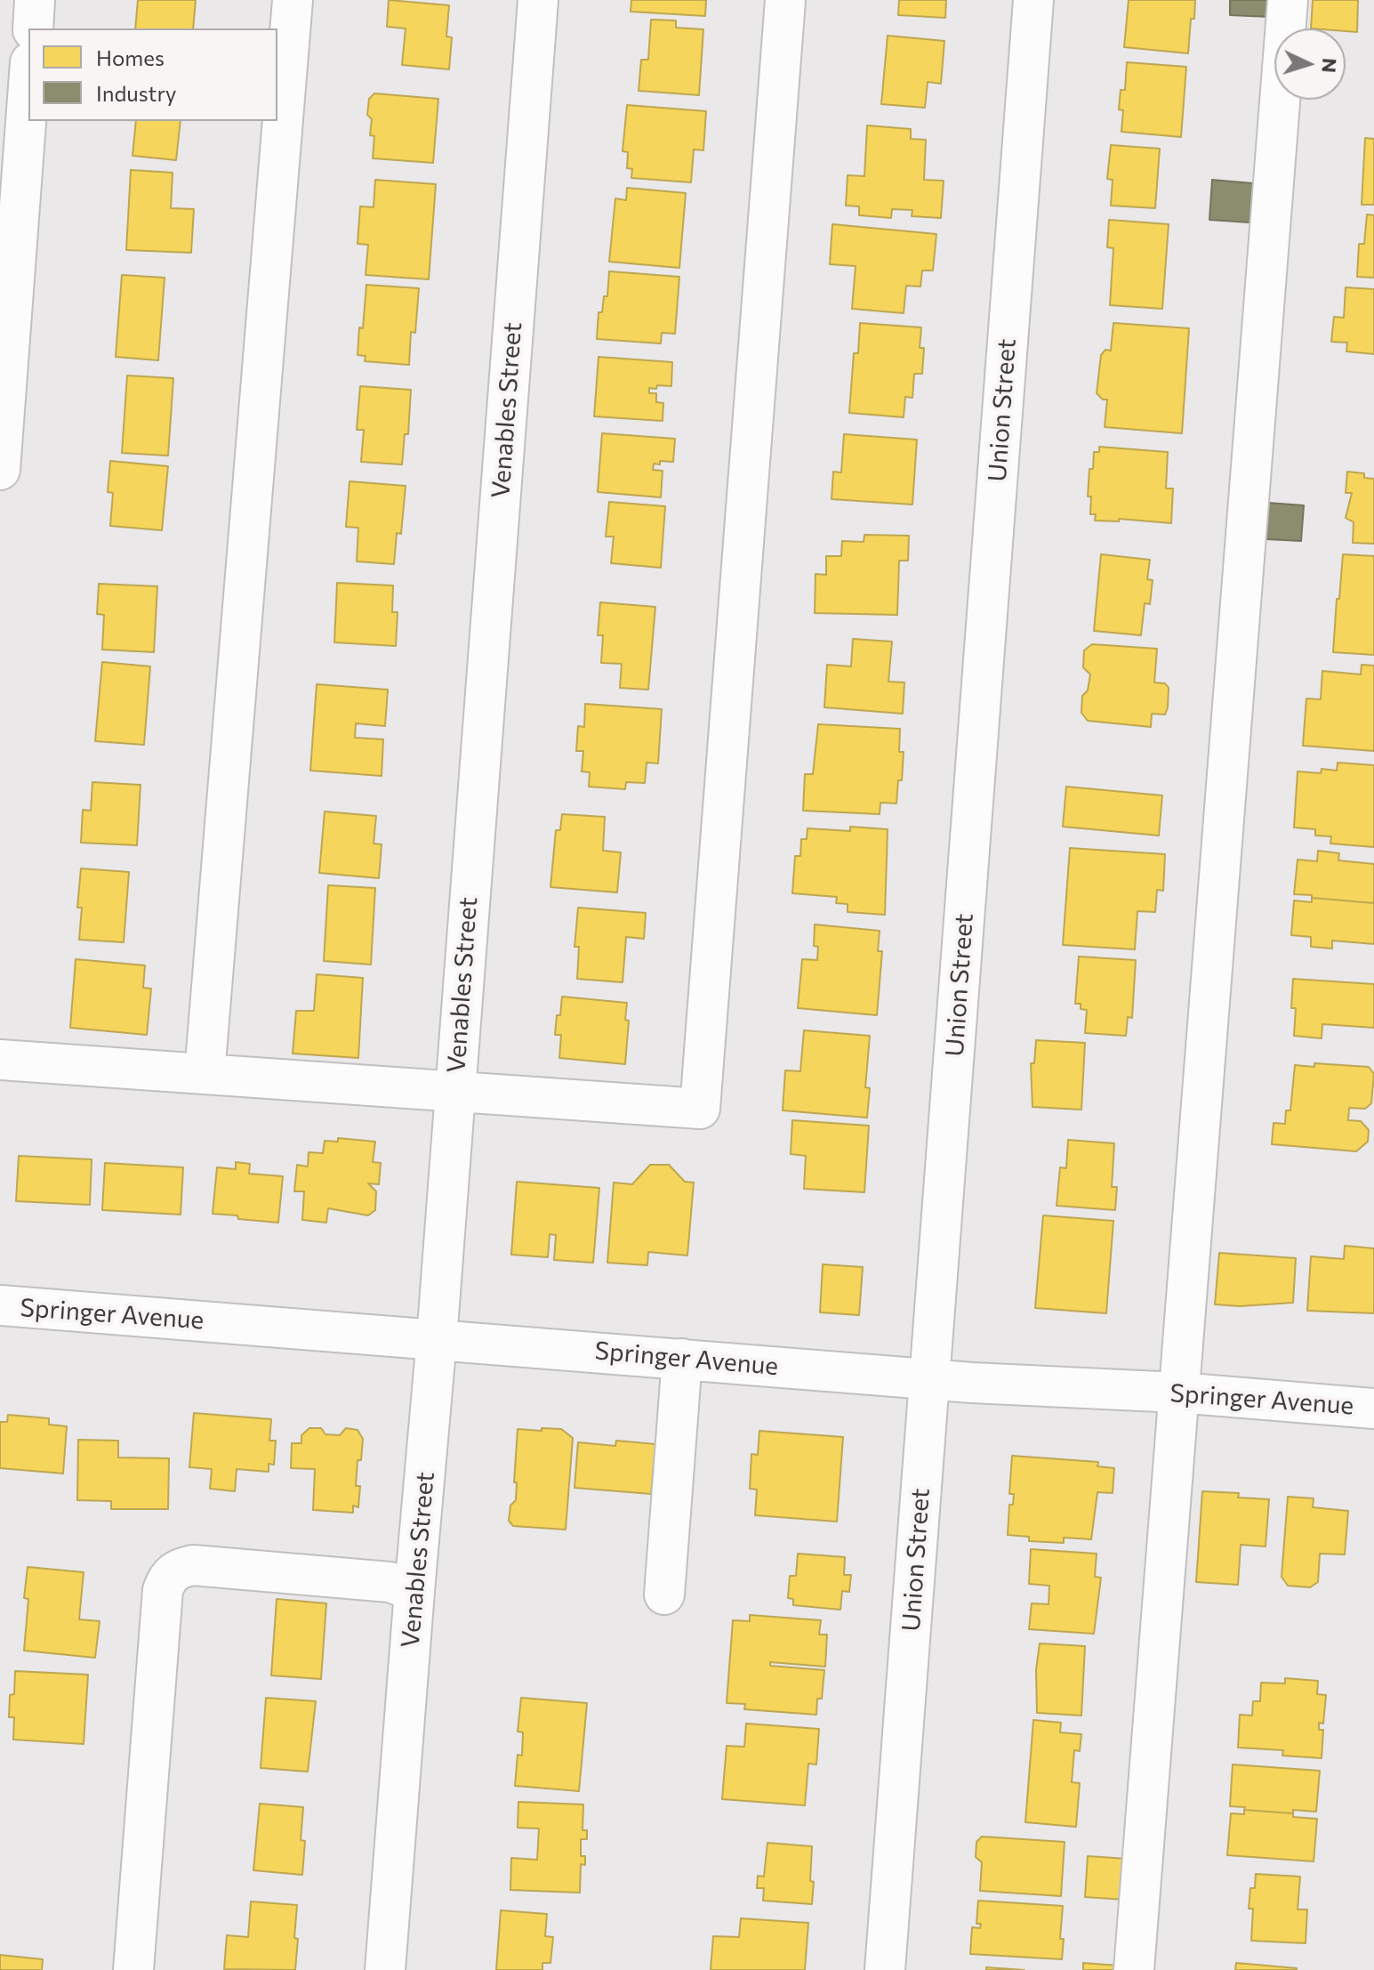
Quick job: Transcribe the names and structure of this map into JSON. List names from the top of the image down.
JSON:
{
  "streets": {
    "street": ["Venables Street", "Union Street", "Springer Avenue"]
  },
  "crossings": [
    ["Venables Street", "Springer Avenue"],
    ["Union Street", "Springer Avenue"]
  ],
  "legend": ["Homes", "Industry"],
  "north": "right"
}
